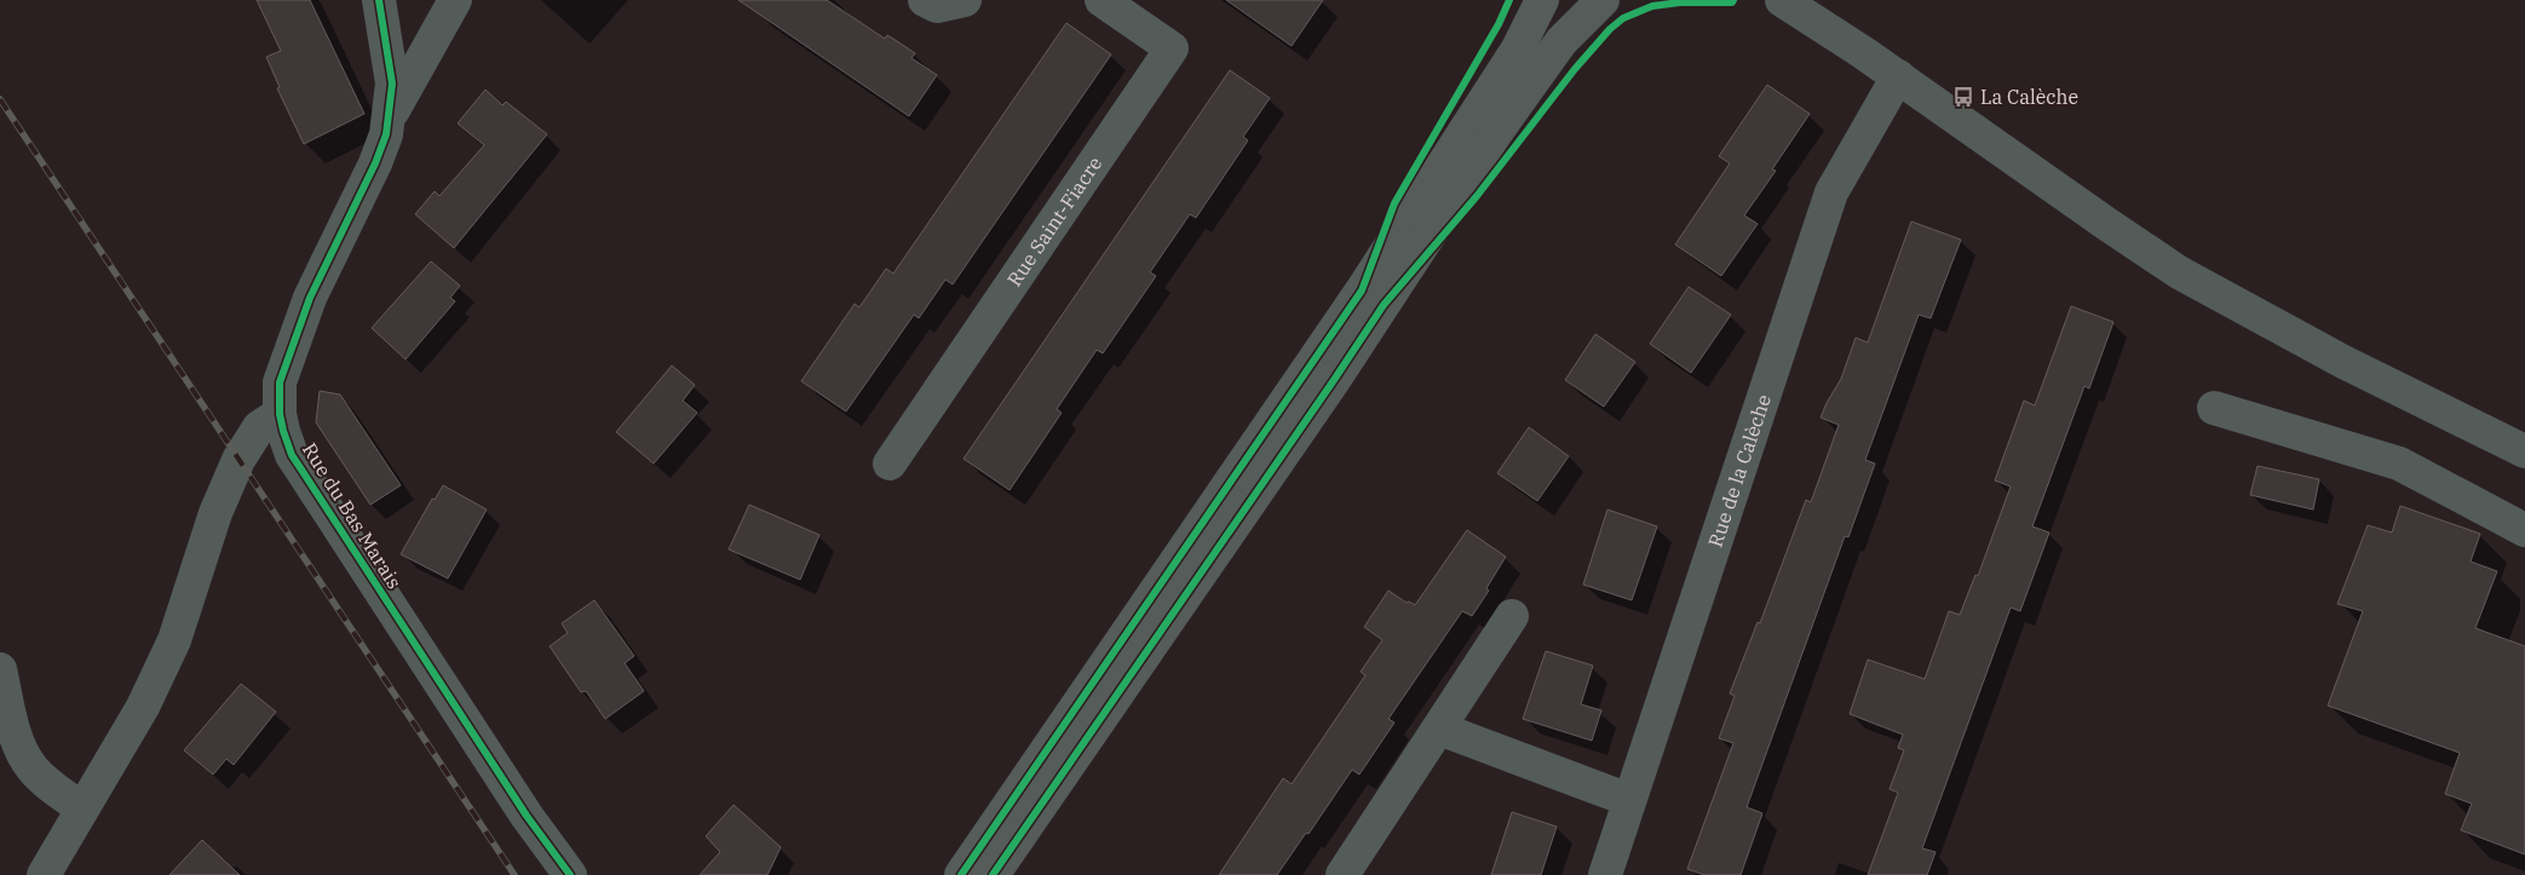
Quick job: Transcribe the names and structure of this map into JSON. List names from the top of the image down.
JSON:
{
  "streets": {
    "street": ["Rue Saint-Fiacre", "Rue de la Calèche", "Rue du Bas Marais"]
  },
  "places": {
    "bus stop": ["La Calèche"]
  }
}
